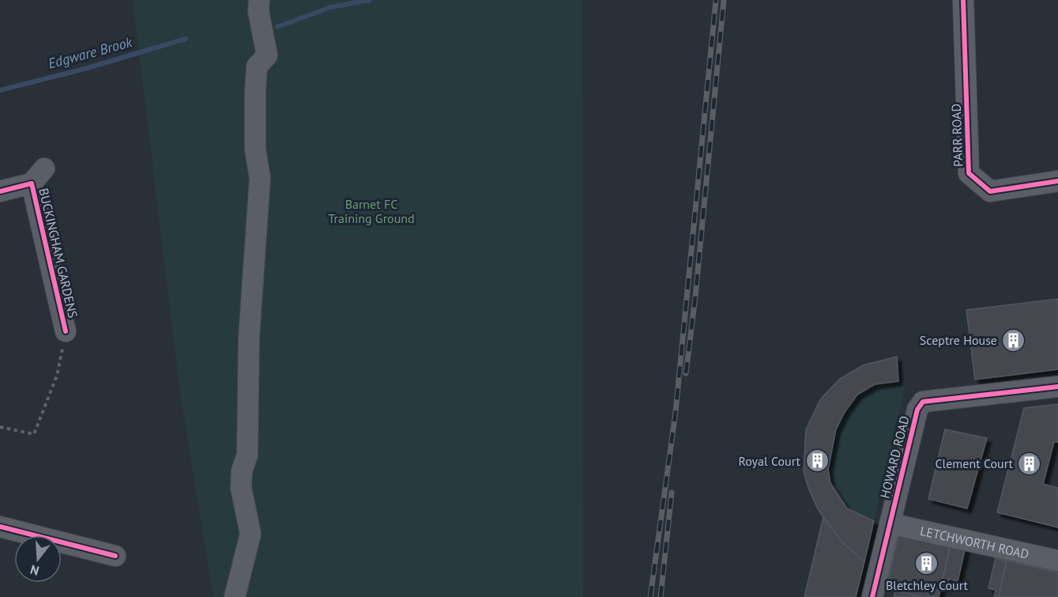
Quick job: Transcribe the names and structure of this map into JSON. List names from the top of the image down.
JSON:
{
  "streets": {
    "street": [
      "PARR ROAD",
      "BUCKINGHAM GARDENS",
      "HOWARD ROAD",
      "LETCHWORTH ROAD"
    ]
  },
  "crossings": [
    ["HOWARD ROAD", "LETCHWORTH ROAD"]
  ],
  "water": ["Edgware Brook"],
  "parks": ["Barnet FC Training Ground"],
  "places": {
    "building": [
      "Sceptre House",
      "Royal Court",
      "Clement Court",
      "Bletchley Court"
    ]
  },
  "north": "bottom"
}
